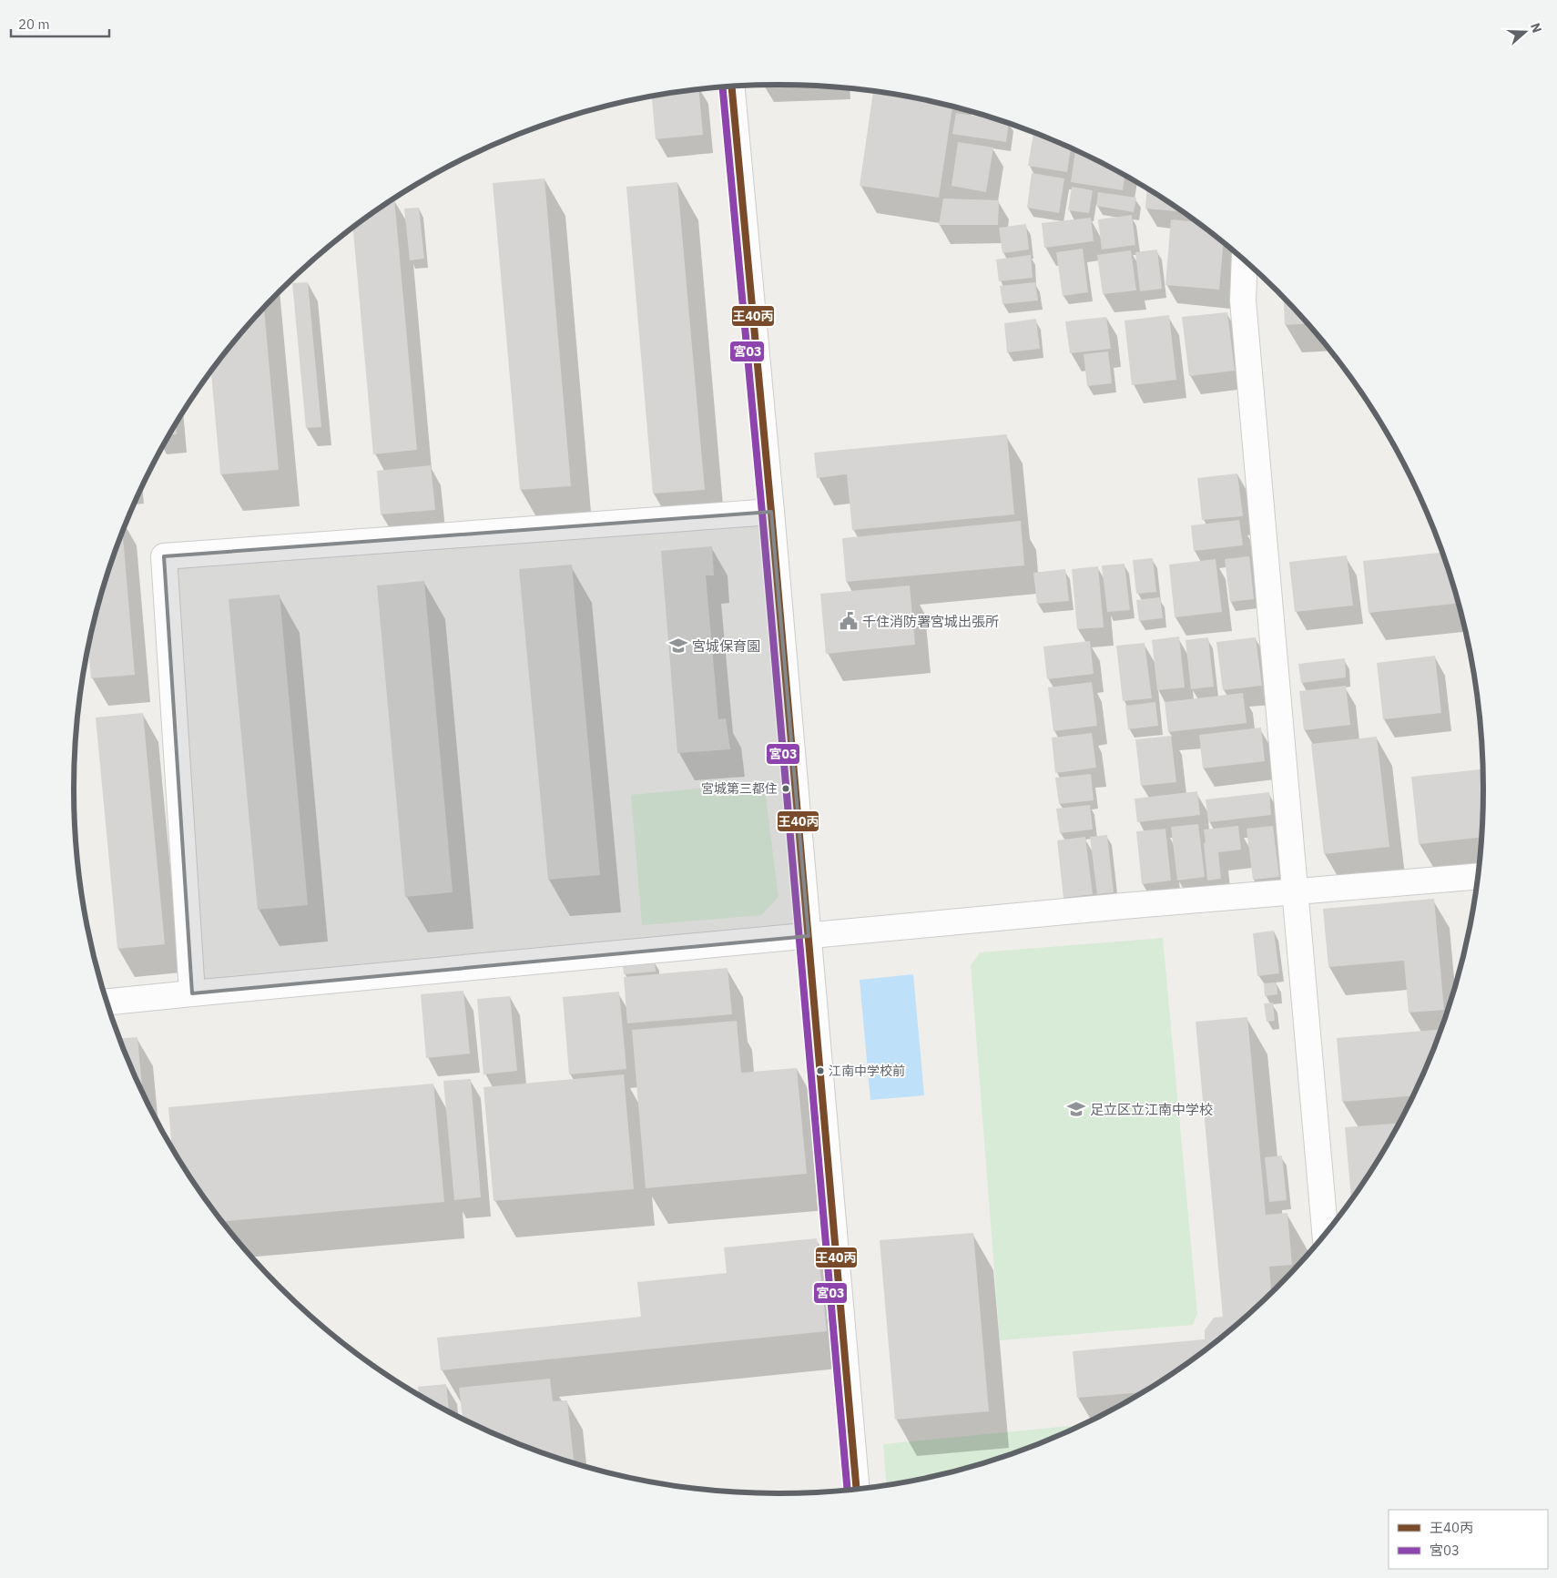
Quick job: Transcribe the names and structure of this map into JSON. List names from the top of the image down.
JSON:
{
  "places": {
    "public building": ["千住消防署宮城出張所"],
    "school or university": ["宮城保育園", "足立区立江南中学校"],
    "other": ["宮城第三都住", "江南中学校前"]
  },
  "lines": ["transit line 王40丙", "transit line 宮03"],
  "legend": ["王40丙", "宮03"],
  "scale_bar": "20 m",
  "north": "right"
}
